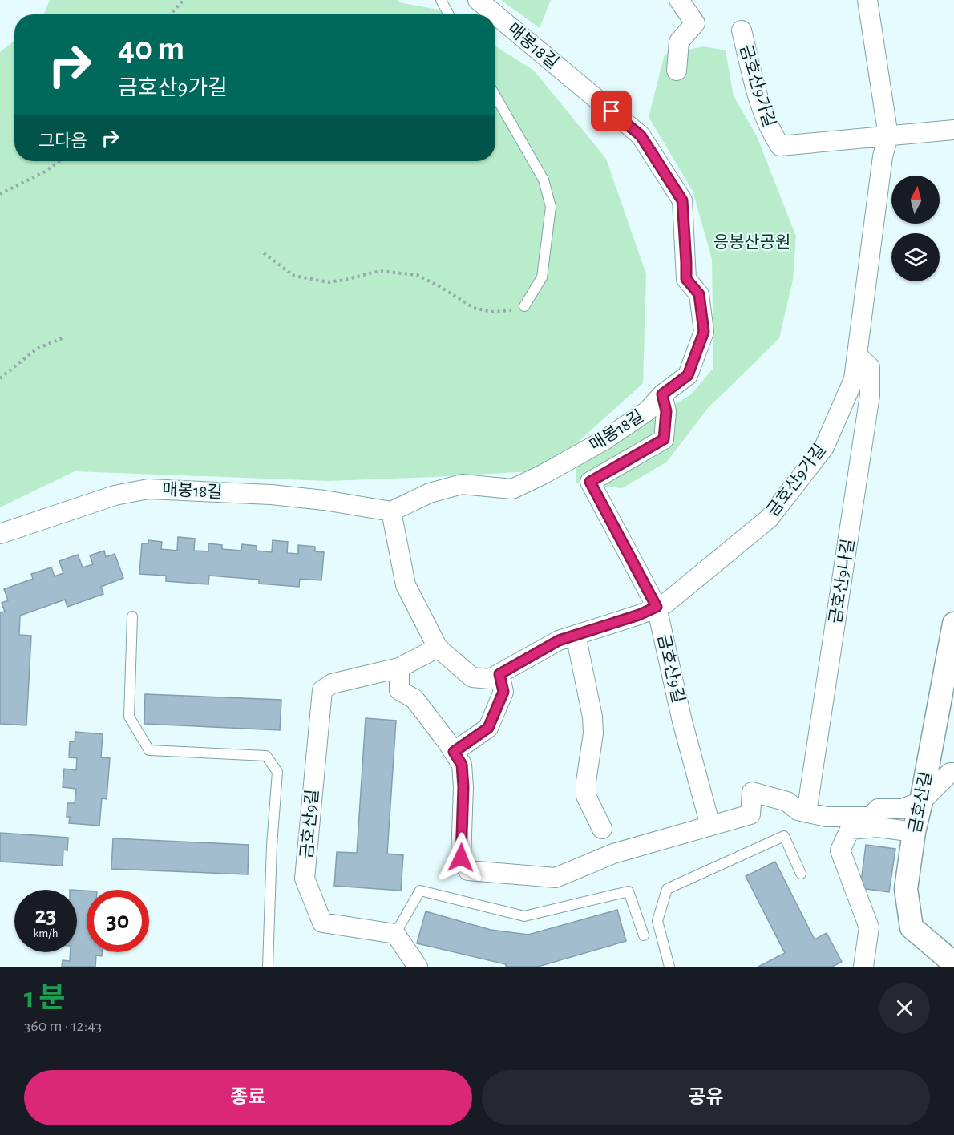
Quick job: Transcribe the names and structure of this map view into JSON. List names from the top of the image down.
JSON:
{
  "streets": {
    "street": [
      "매봉18길",
      "금호산9가길",
      "금호산9나길",
      "금호산9길",
      "금호산길"
    ]
  },
  "crossings": [
    ["매봉18길", "금호산9길"],
    ["금호산9가길", "금호산9나길"],
    ["금호산9가길", "금호산9길"]
  ],
  "parks": ["응봉산공원"],
  "north": "top",
  "page": {
    "turn": ["40 m", "금호산9가길"],
    "then": "그다음",
    "speed": "23 km/h",
    "limit": "30",
    "heading": ["1 분", "360 m · 12:43"],
    "buttons": ["종료", "공유"]
  }
}
